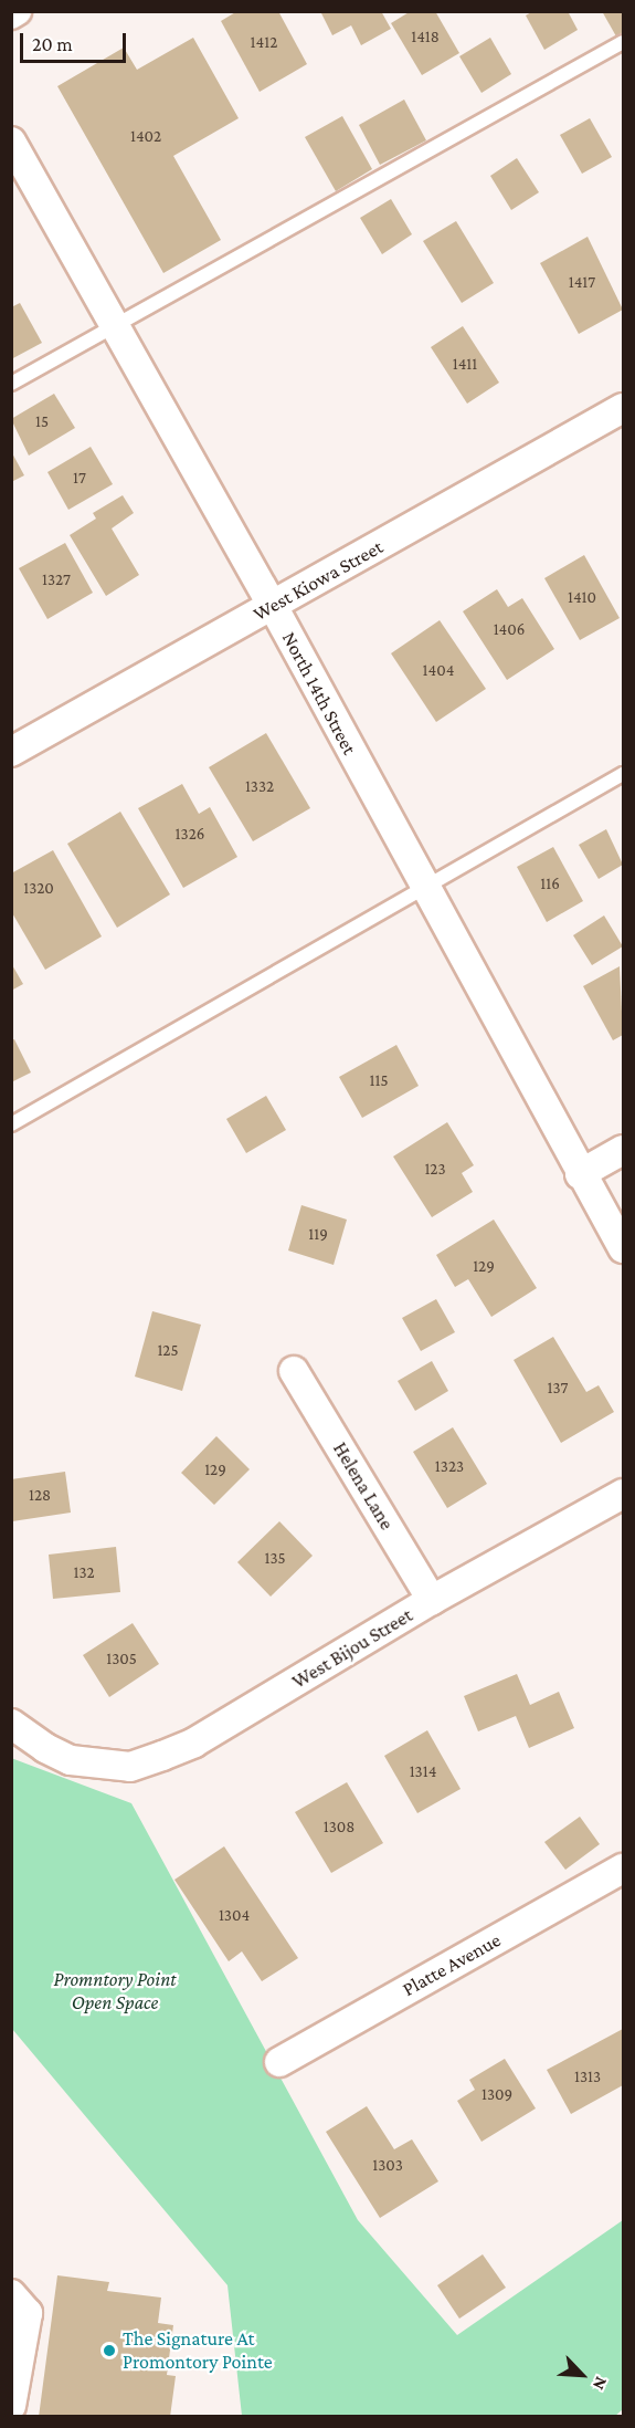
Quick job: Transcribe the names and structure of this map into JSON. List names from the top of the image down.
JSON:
{
  "streets": {
    "street": [
      "West Kiowa Street",
      "North 14th Street",
      "Helena Lane",
      "West Bijou Street",
      "Platte Avenue"
    ]
  },
  "crossings": [
    ["West Kiowa Street", "North 14th Street"],
    ["Helena Lane", "West Bijou Street"]
  ],
  "parks": ["Promntory Point Open Space"],
  "places": ["The Signature At Promontory Pointe"],
  "house_numbers": [
    "1418",
    "1412",
    "1402",
    "1417",
    "1411",
    "15",
    "17",
    "1327",
    "1410",
    "1406",
    "1404",
    "1332",
    "1326",
    "116",
    "1320",
    "115",
    "123",
    "119",
    "129",
    "125",
    "137",
    "1323",
    "129",
    "128",
    "135",
    "132",
    "1305",
    "1314",
    "1308",
    "1304",
    "1313",
    "1309",
    "1303"
  ],
  "scale_bar": "20 m",
  "north": "bottom right"
}
